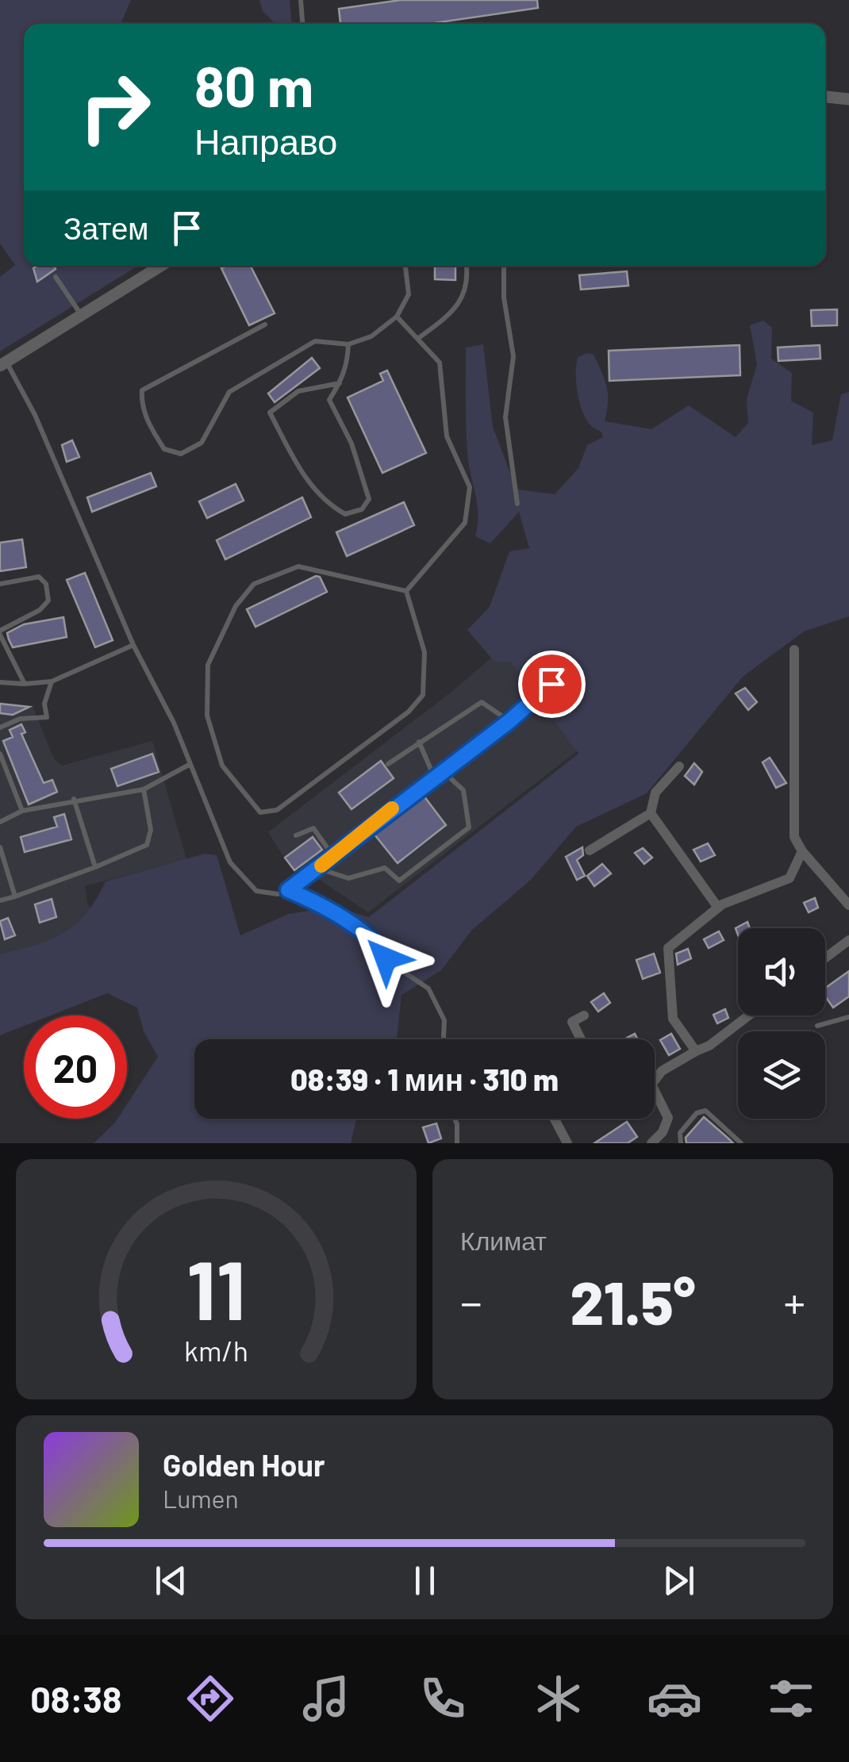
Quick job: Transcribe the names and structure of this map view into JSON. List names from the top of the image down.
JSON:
{
  "page": {
    "turn": ["80 m", "Направо"],
    "then": "Затем",
    "limit": "20",
    "trip": "08:39 · 1 мин · 310 m",
    "tile": "Климат",
    "heat": ["−", "21.5°", "+"],
    "song": ["Golden Hour", "Lumen"],
    "tabs": "08:38",
    "gauge": ["11", "km/h"]
  }
}
